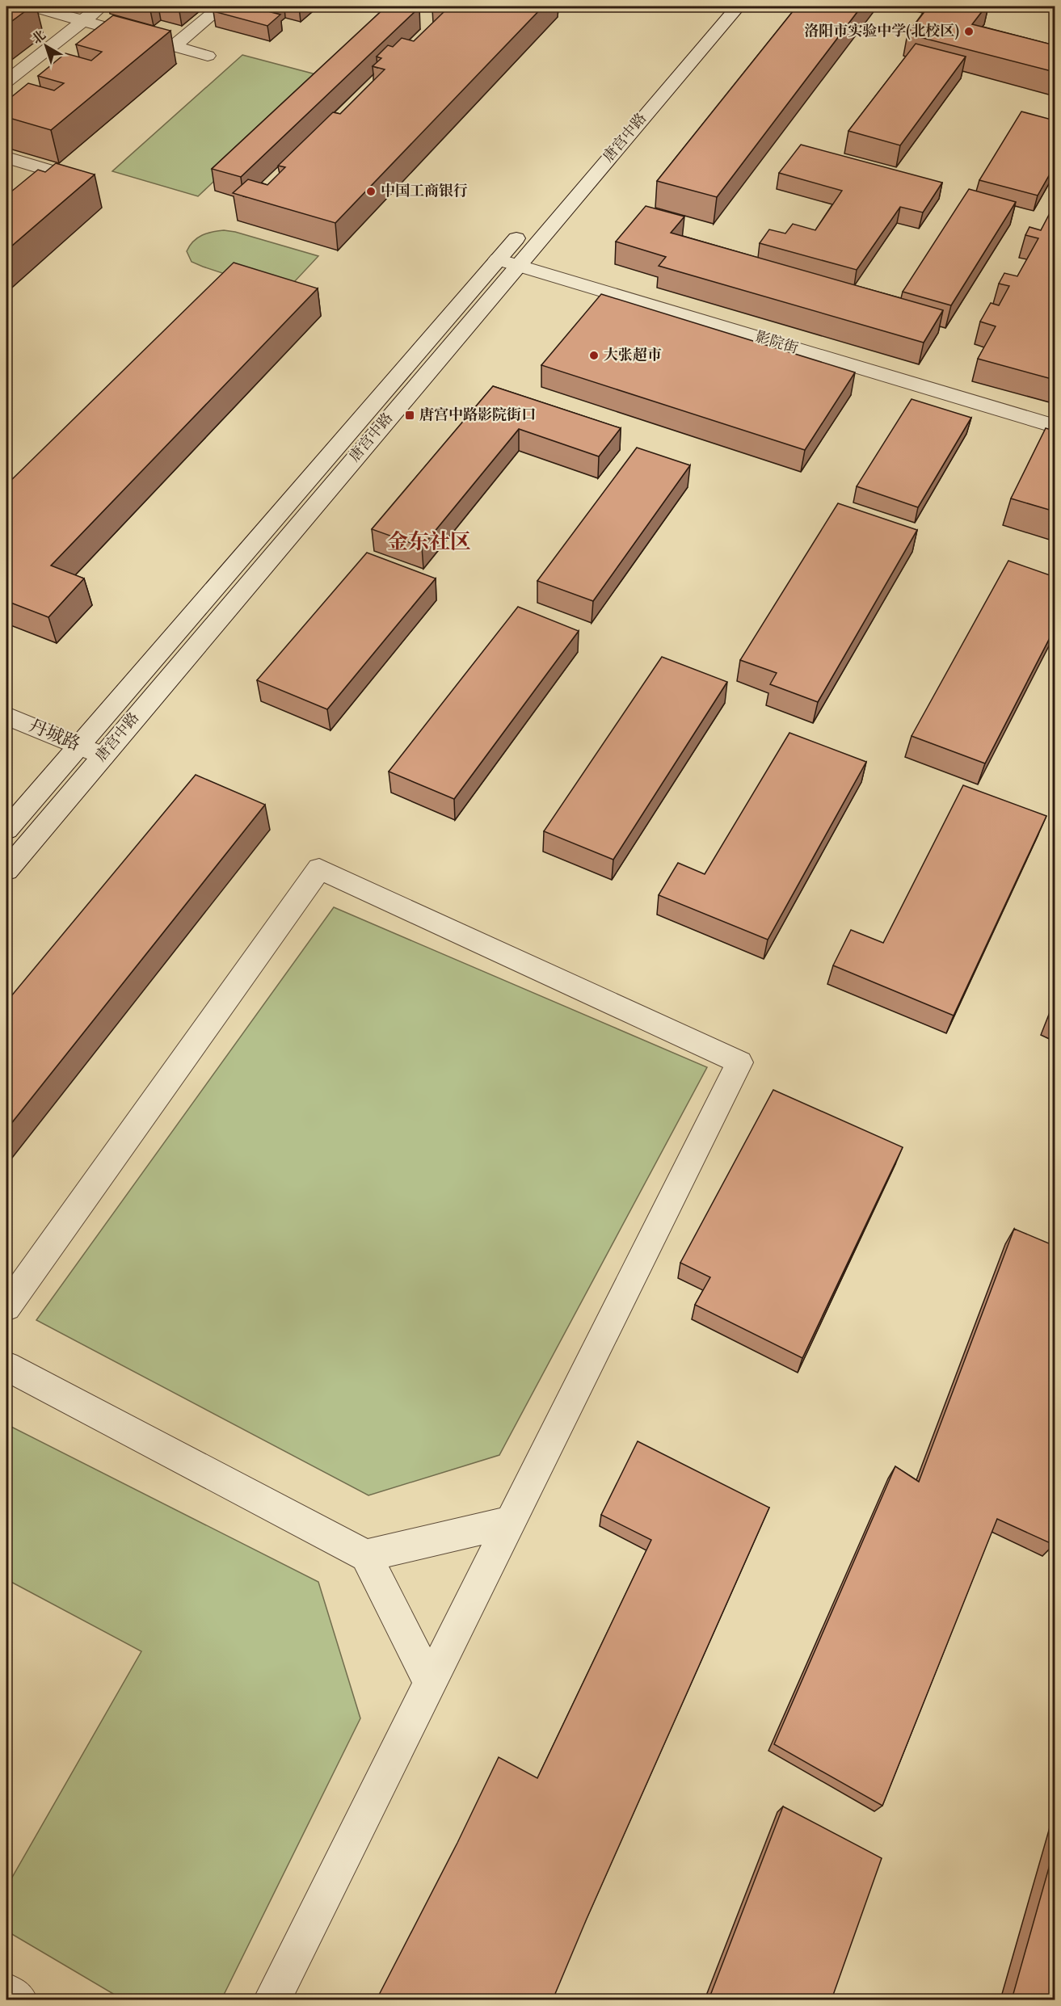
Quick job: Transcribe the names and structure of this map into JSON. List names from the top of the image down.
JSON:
{
  "streets": {
    "main road": ["唐宫中路", "影院街", "丹城路"]
  },
  "crossings": [
    ["唐宫中路", "影院街"],
    ["唐宫中路", "丹城路"]
  ],
  "districts": ["金东社区"],
  "places": {
    "other": ["洛阳市实验中学(北校区)", "中国工商银行", "大张超市"],
    "transit": ["唐宫中路影院街口"]
  },
  "north": "top left"
}
